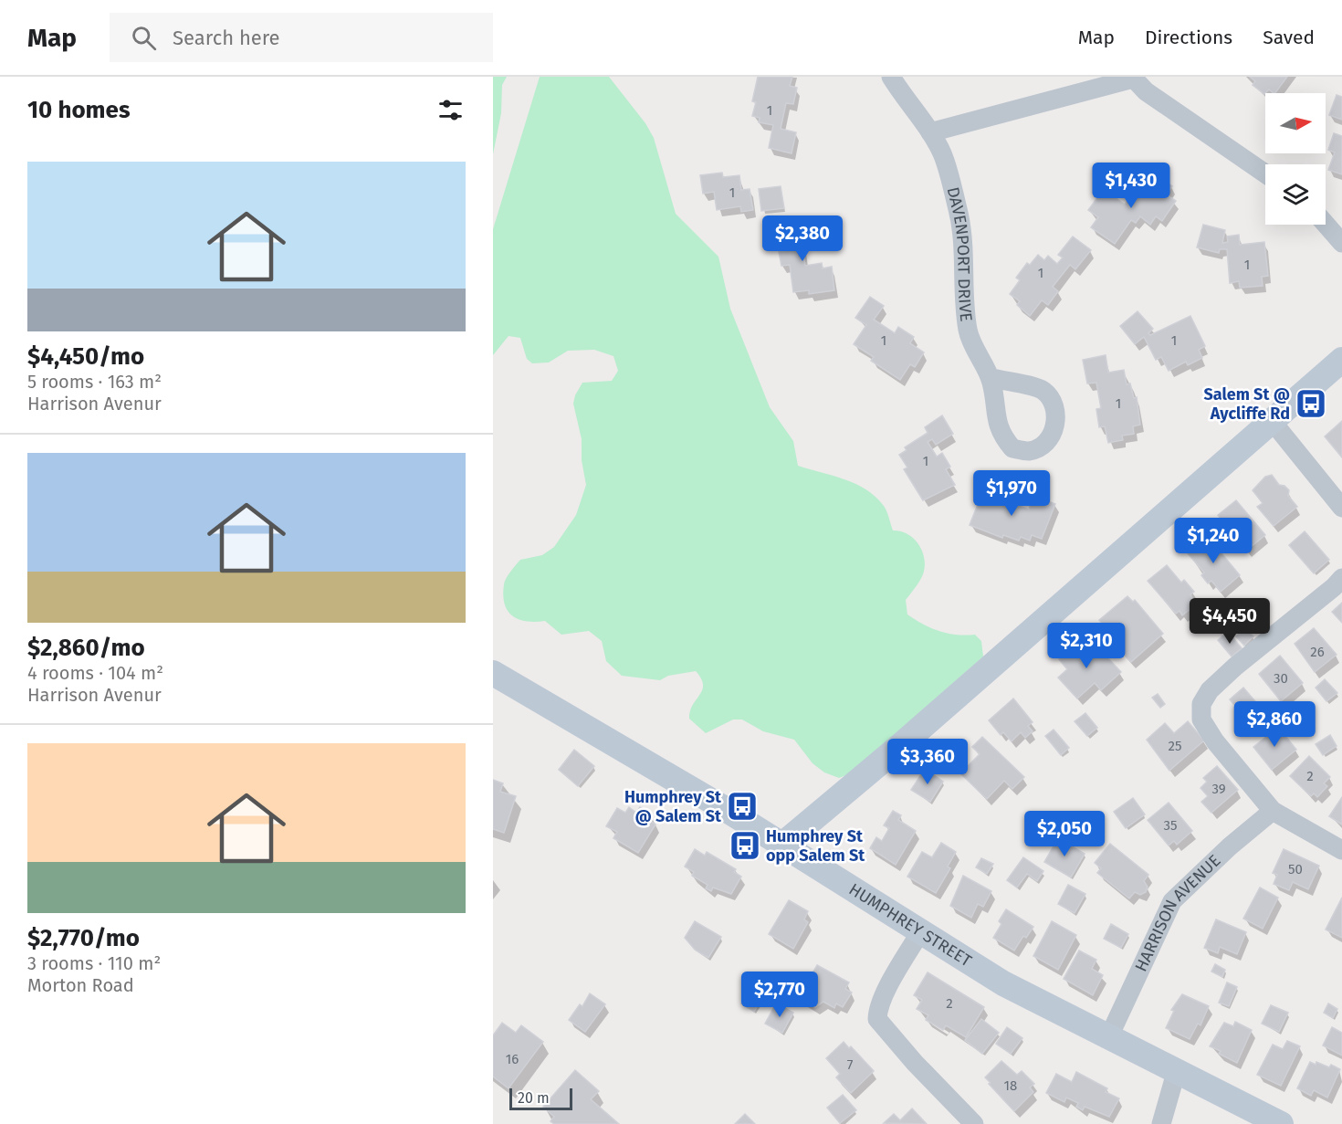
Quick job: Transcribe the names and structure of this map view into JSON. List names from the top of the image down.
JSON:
{
  "streets": {
    "main road": ["HUMPHREY STREET"],
    "street": ["DAVENPORT DRIVE", "HARRISON AVENUE"]
  },
  "crossings": [
    ["HARRISON AVENUE", "HUMPHREY STREET"]
  ],
  "places": {
    "bus stop": ["Salem St @ Aycliffe Rd", "Humphrey St @ Salem St", "Humphrey St opp Salem St"]
  },
  "house_numbers": [
    "1",
    "1",
    "1",
    "1",
    "1",
    "1",
    "1",
    "1",
    "26",
    "30",
    "25",
    "2",
    "39",
    "35",
    "50",
    "2",
    "16",
    "7",
    "18"
  ],
  "scale_bar": "20 m",
  "north": "right",
  "page": {
    "header": "Map",
    "search": "Search here",
    "nav": ["Map", "Directions", "Saved"],
    "heading": "10 homes",
    "list": [
      {
        "name": "$4,450/mo",
        "note": "5 rooms · 163 m² · Harrison Avenur"
      },
      {
        "name": "$2,860/mo",
        "note": "4 rooms · 104 m² · Harrison Avenur"
      },
      {
        "name": "$2,770/mo",
        "note": "3 rooms · 110 m² · Morton Road"
      }
    ],
    "price": [
      "$1,430",
      "$2,380",
      "$1,970",
      "$1,240",
      "$4,450",
      "$2,310",
      "$2,860",
      "$3,360",
      "$2,050",
      "$2,770"
    ],
    "scale": "20 m"
  }
}
